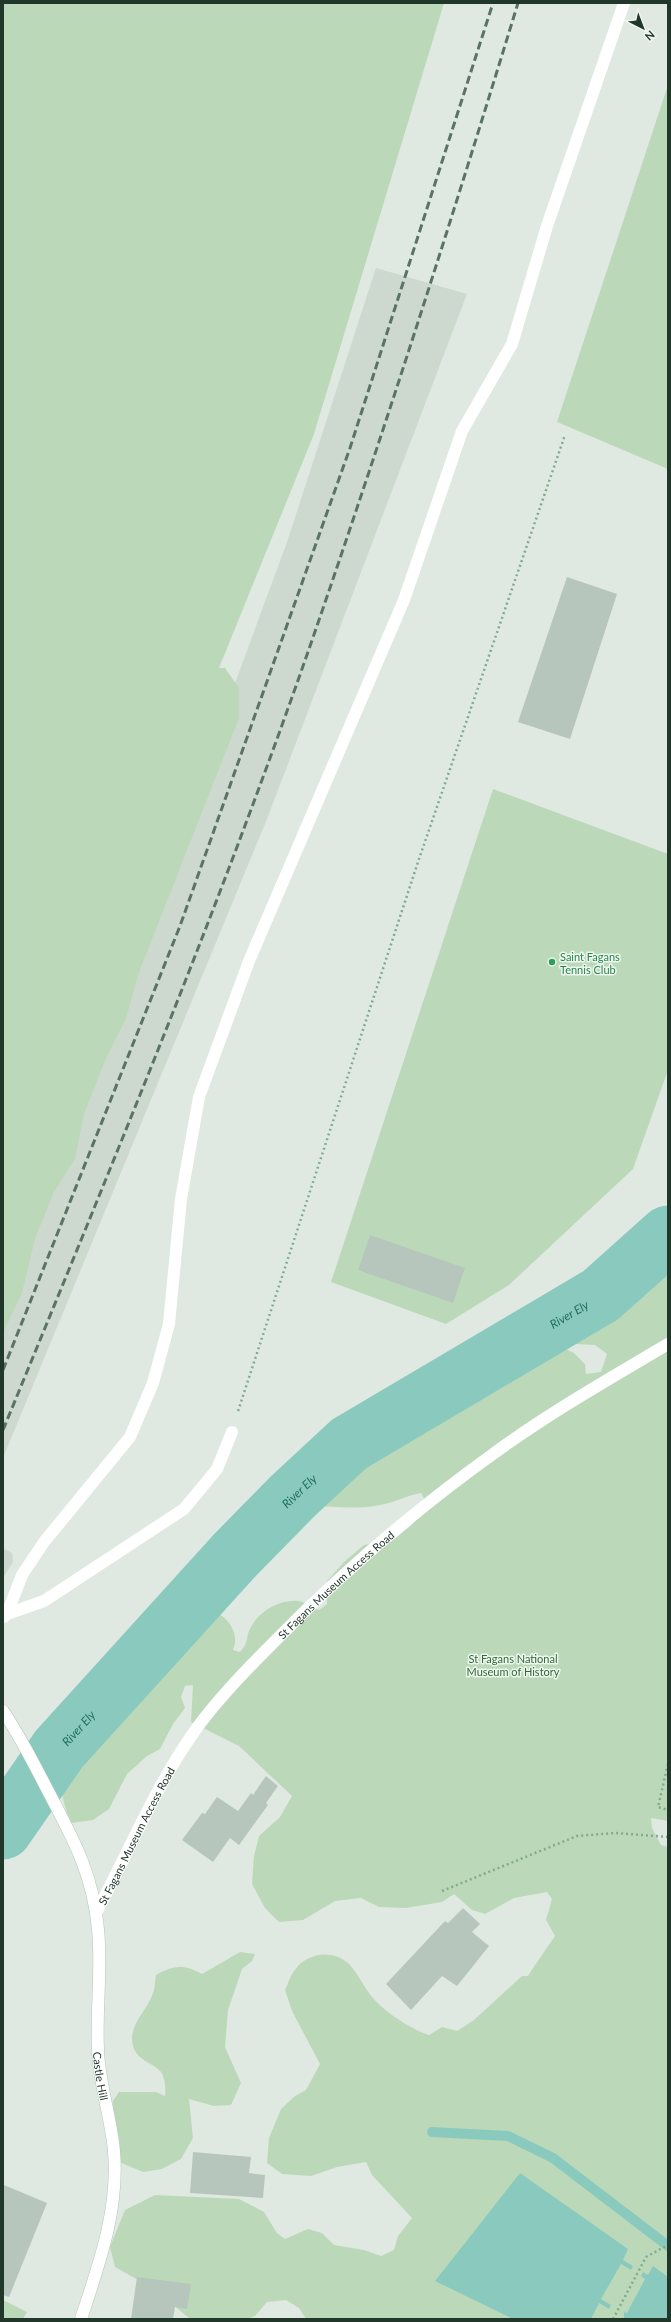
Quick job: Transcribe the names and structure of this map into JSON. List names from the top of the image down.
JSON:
{
  "streets": {
    "street": ["St Fagans Museum Access Road", "Castle Hill"]
  },
  "crossings": [
    ["St Fagans Museum Access Road", "Castle Hill"]
  ],
  "water": ["River Ely"],
  "parks": ["St Fagans National Museum of History"],
  "places": ["Saint Fagans Tennis Club"],
  "north": "bottom right"
}
